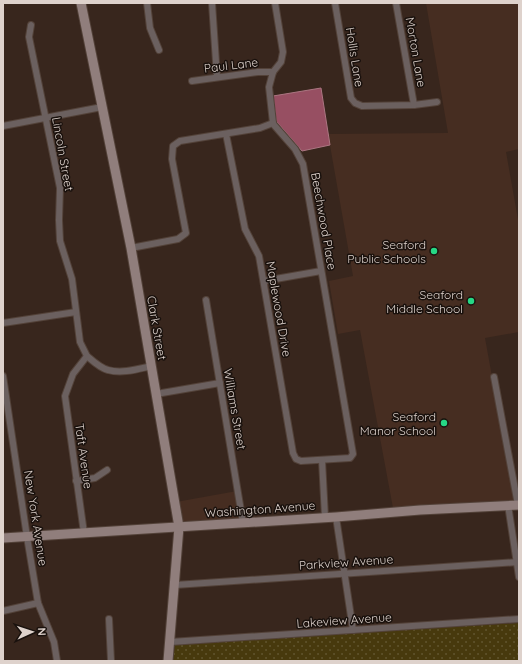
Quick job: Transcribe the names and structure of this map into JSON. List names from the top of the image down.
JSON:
{
  "streets": {
    "street": [
      "Morton Lane",
      "Hollis Lane",
      "Paul Lane",
      "Lincoln Street",
      "Beechwood Place",
      "Maplewood Drive",
      "Clark Street",
      "Williams Street",
      "Taft Avenue",
      "Washington Avenue",
      "New York Avenue",
      "Parkview Avenue",
      "Lakeview Avenue"
    ]
  },
  "crossings": [
    ["Morton Lane", "Hollis Lane"],
    ["Lincoln Street", "Taft Avenue"],
    ["Beechwood Place", "Maplewood Drive"],
    ["Clark Street", "Washington Avenue"],
    ["Clark Street", "Parkview Avenue"],
    ["Clark Street", "Lakeview Avenue"],
    ["Williams Street", "Washington Avenue"],
    ["Taft Avenue", "Washington Avenue"],
    ["Washington Avenue", "New York Avenue"]
  ],
  "places": ["Seaford Public Schools", "Seaford Middle School", "Seaford Manor School"],
  "north": "right"
}
